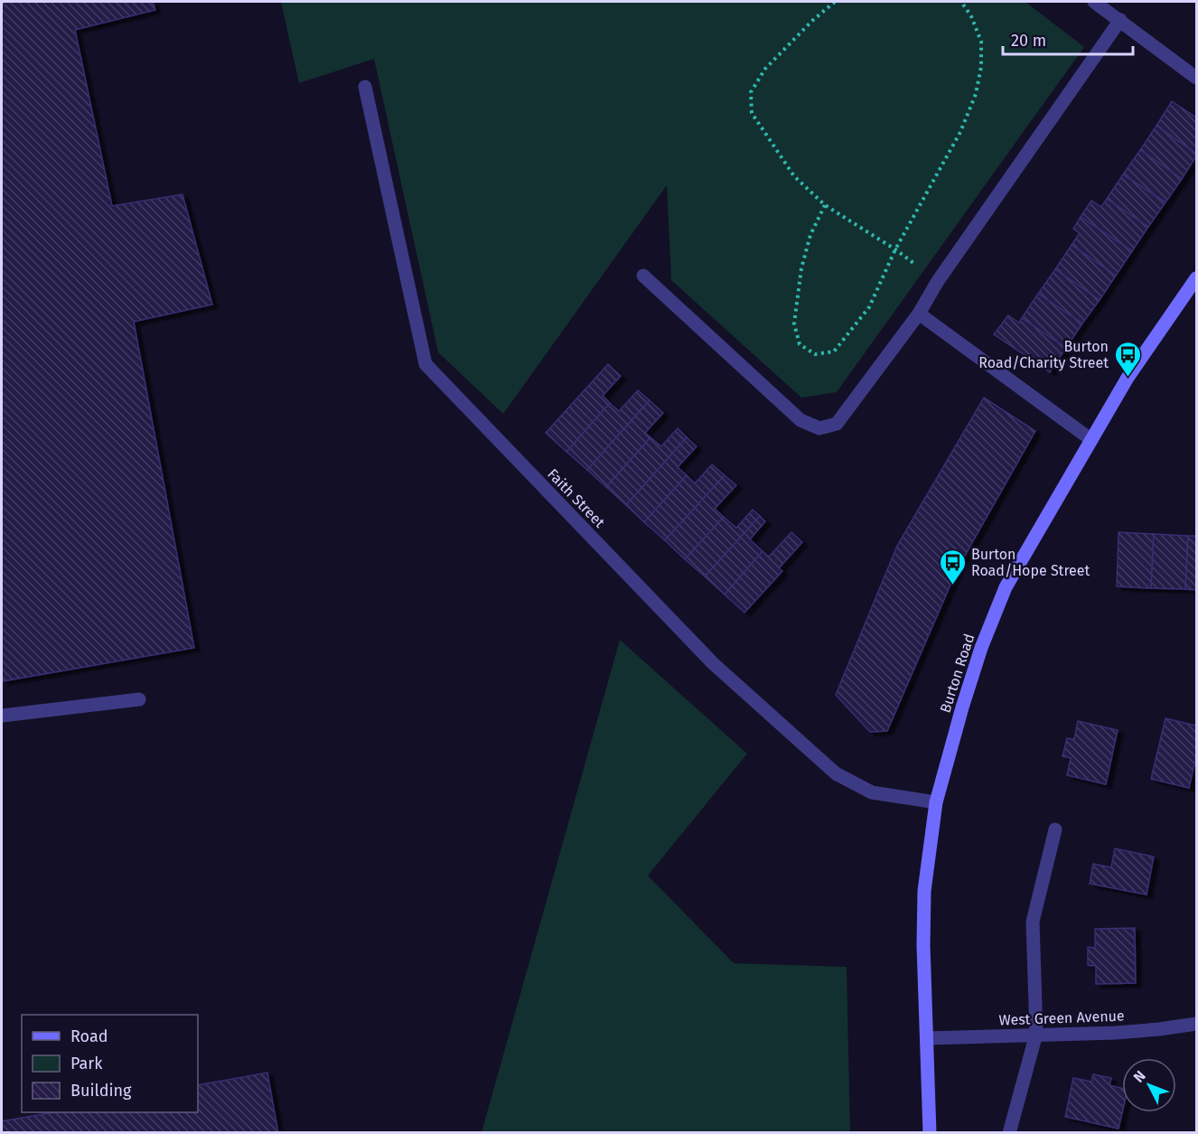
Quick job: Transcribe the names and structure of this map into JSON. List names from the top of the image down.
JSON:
{
  "streets": {
    "street": ["Faith Street", "Burton Road", "West Green Avenue"]
  },
  "crossings": [
    ["Faith Street", "Burton Road"],
    ["Burton Road", "West Green Avenue"]
  ],
  "places": {
    "bus stop": ["Burton Road/Charity Street", "Burton Road/Hope Street"]
  },
  "legend": ["Road", "Park", "Building"],
  "scale_bar": "20 m",
  "north": "top left"
}
